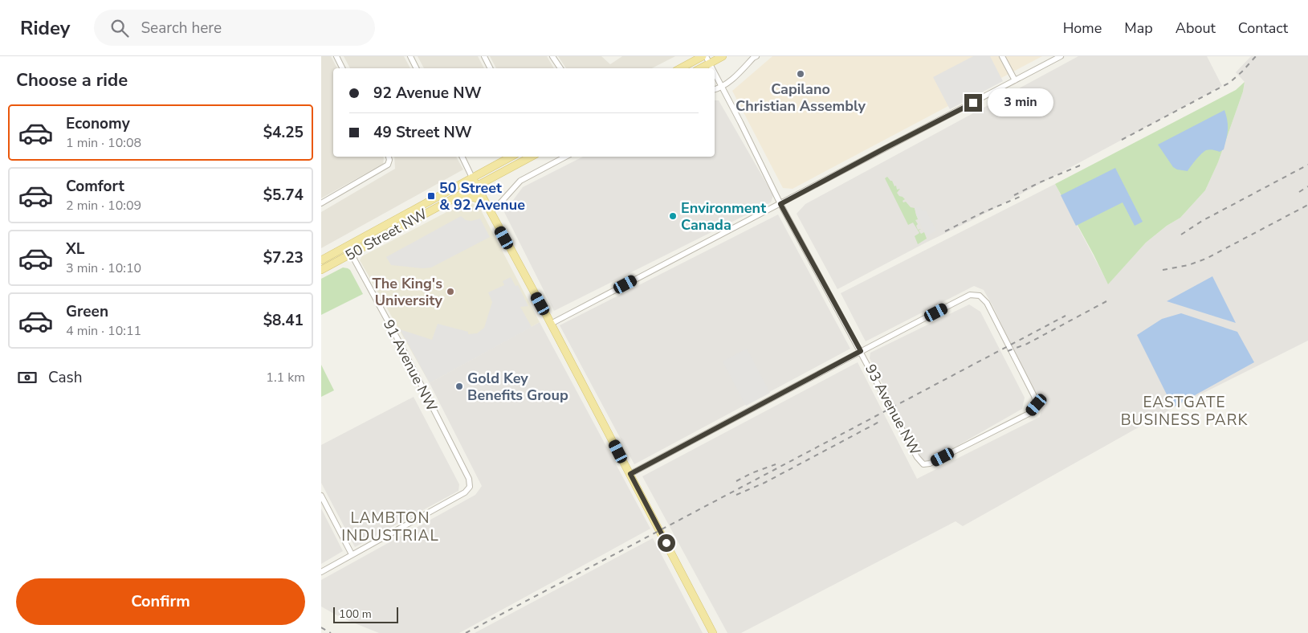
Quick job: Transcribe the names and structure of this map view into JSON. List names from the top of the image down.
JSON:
{
  "streets": {
    "main road": ["50 Street NW"],
    "street": ["91 Avenue NW", "93 Avenue NW"]
  },
  "crossings": [
    ["50 Street NW", "91 Avenue NW"]
  ],
  "districts": ["EASTGATE BUSINESS PARK", "LAMBTON INDUSTRIAL"],
  "places": {
    "other": [
      "Capilano Christian Assembly",
      "Environment Canada",
      "The King's University",
      "Gold Key Benefits Group"
    ],
    "transit": ["50 Street & 92 Avenue"]
  },
  "scale_bar": "100 m",
  "page": {
    "header": "Ridey",
    "search": "Search here",
    "nav": [
      "Home",
      "Map",
      "About",
      "Contact"
    ],
    "heading": "Choose a ride",
    "banner": ["92 Avenue NW", "49 Street NW"],
    "bubble": "3 min",
    "list": [
      {
        "name": "Economy",
        "note": "1 min · 10:08",
        "value": "$4.25"
      },
      {
        "name": "Comfort",
        "note": "2 min · 10:09",
        "value": "$5.74"
      },
      {
        "name": "XL",
        "note": "3 min · 10:10",
        "value": "$7.23"
      },
      {
        "name": "Green",
        "note": "4 min · 10:11",
        "value": "$8.41"
      }
    ],
    "pay": ["Cash", "1.1 km"],
    "buttons": "Confirm",
    "scale": "100 m"
  }
}
